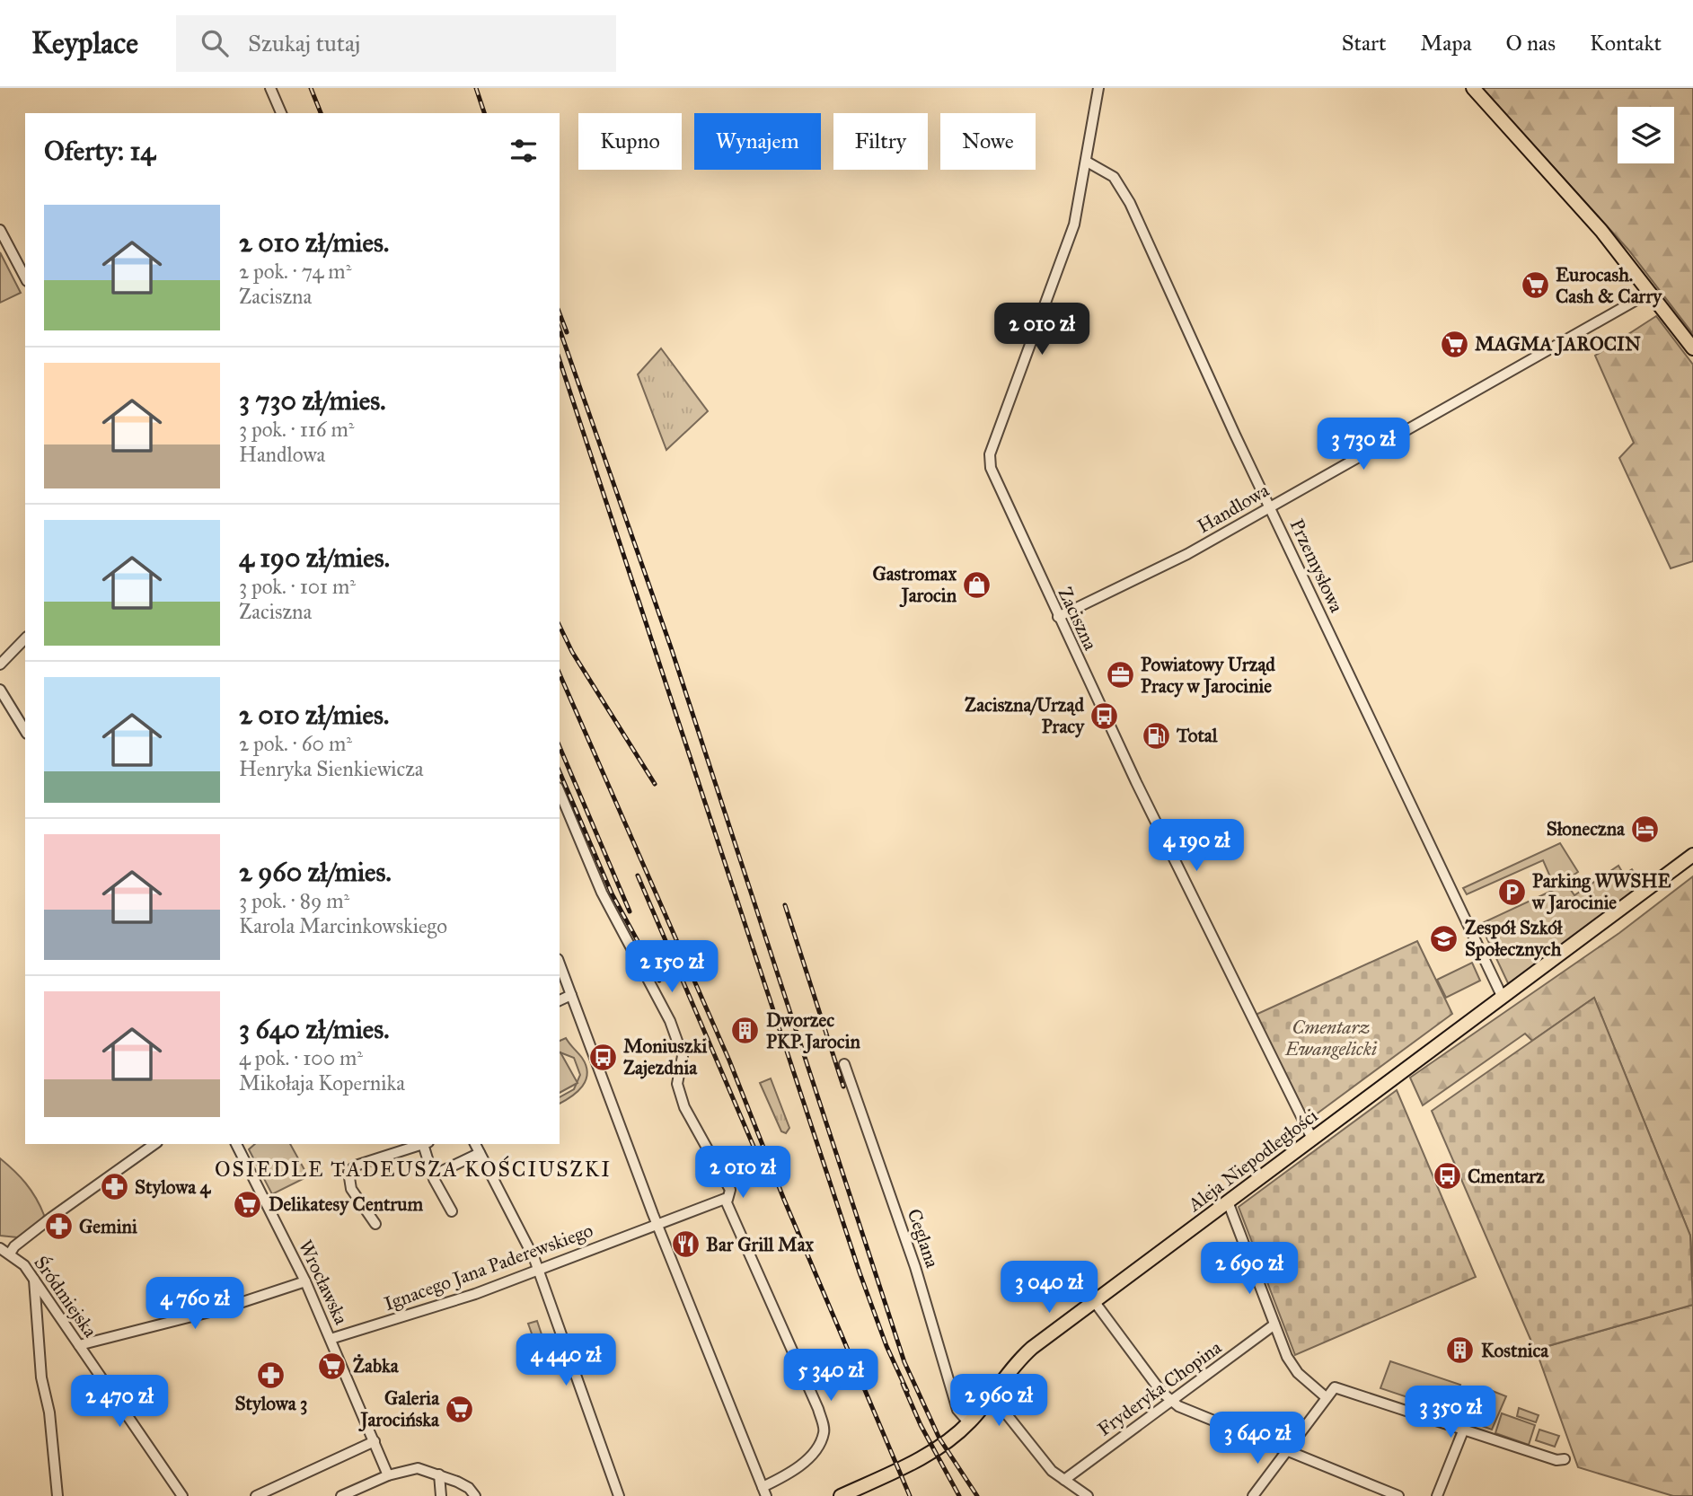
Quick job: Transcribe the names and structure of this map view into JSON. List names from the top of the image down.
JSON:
{
  "streets": {
    "main road": ["Aleja Niepodległości"],
    "street": [
      "Handlowa",
      "Przemysłowa",
      "Zaciszna",
      "Ceglana",
      "Ignacego Jana Paderewskiego",
      "Wrocławska",
      "Śródmiejska",
      "Fryderyka Chopina"
    ]
  },
  "crossings": [
    ["Handlowa", "Przemysłowa"],
    ["Handlowa", "Zaciszna"],
    ["Przemysłowa", "Zaciszna"],
    ["Przemysłowa", "Aleja Niepodległości"],
    ["Zaciszna", "Aleja Niepodległości"],
    ["Aleja Niepodległości", "Ceglana"],
    ["Ignacego Jana Paderewskiego", "Wrocławska"]
  ],
  "districts": ["OSIEDLE TADEUSZA KOŚCIUSZKI"],
  "parks": ["Cmentarz Ewangelicki"],
  "places": {
    "supermarket": [
      "Eurocash. Cash & Carry",
      "MAGMA JAROCIN",
      "Delikatesy Centrum",
      "Żabka",
      "Galeria Jarocińska"
    ],
    "shop": ["Gastromax Jarocin"],
    "office": ["Powiatowy Urząd Pracy w Jarocinie"],
    "bus stop": ["Zaciszna/Urząd Pracy", "Moniuszki Zajezdnia", "Cmentarz"],
    "fuel station": ["Total"],
    "hotel": ["Słoneczna"],
    "parking": ["Parking WWSHE w Jarocinie"],
    "school or university": ["Zespół Szkół Społecznych"],
    "building": ["Dworzec PKP Jarocin", "Kostnica"],
    "pharmacy": ["Stylowa 4", "Gemini", "Stylowa 3"],
    "restaurant": ["Bar Grill Max"]
  },
  "page": {
    "header": "Keyplace",
    "search": "Szukaj tutaj",
    "nav": [
      "Start",
      "Mapa",
      "O nas",
      "Kontakt"
    ],
    "chip": [
      "Kupno",
      "Wynajem",
      "Filtry",
      "Nowe"
    ],
    "heading": "Oferty: 14",
    "list": [
      {
        "name": "2 010 zł/mies.",
        "note": "2 pok. · 74 m² · Zaciszna"
      },
      {
        "name": "3 730 zł/mies.",
        "note": "3 pok. · 116 m² · Handlowa"
      },
      {
        "name": "4 190 zł/mies.",
        "note": "3 pok. · 101 m² · Zaciszna"
      },
      {
        "name": "2 010 zł/mies.",
        "note": "2 pok. · 60 m² · Henryka Sienkiewicza"
      },
      {
        "name": "2 960 zł/mies.",
        "note": "3 pok. · 89 m² · Karola Marcinkowskiego"
      },
      {
        "name": "3 640 zł/mies.",
        "note": "4 pok. · 100 m² · Mikołaja Kopernika"
      }
    ],
    "price": [
      "2 010 zł",
      "3 730 zł",
      "4 190 zł",
      "2 150 zł",
      "2 010 zł",
      "2 690 zł",
      "3 040 zł",
      "4 760 zł",
      "4 440 zł",
      "5 340 zł",
      "2 960 zł",
      "2 470 zł",
      "3 350 zł",
      "3 640 zł"
    ]
  }
}
